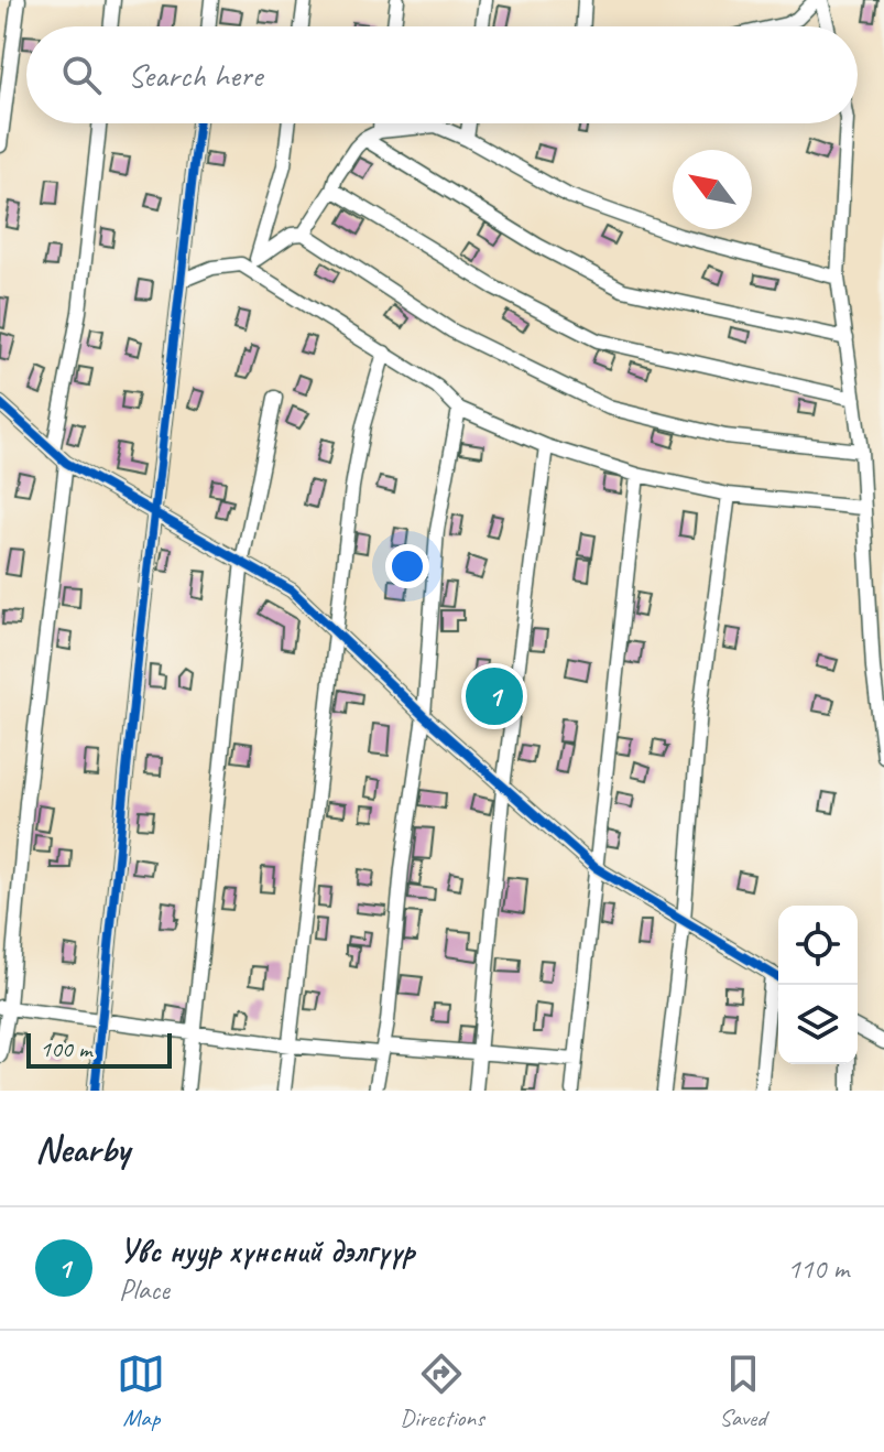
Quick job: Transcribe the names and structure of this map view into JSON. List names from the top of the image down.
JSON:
{
  "scale_bar": "100 m",
  "north": "top left",
  "page": {
    "search": "Search here",
    "pins": "1",
    "scale": "100 m",
    "heading": "Nearby",
    "list": [
      {
        "mark": "1",
        "name": "Увс нуур хүнсний дэлгүүр",
        "note": "Place",
        "value": "110 m"
      }
    ],
    "nav": ["Map", "Directions", "Saved"]
  }
}
